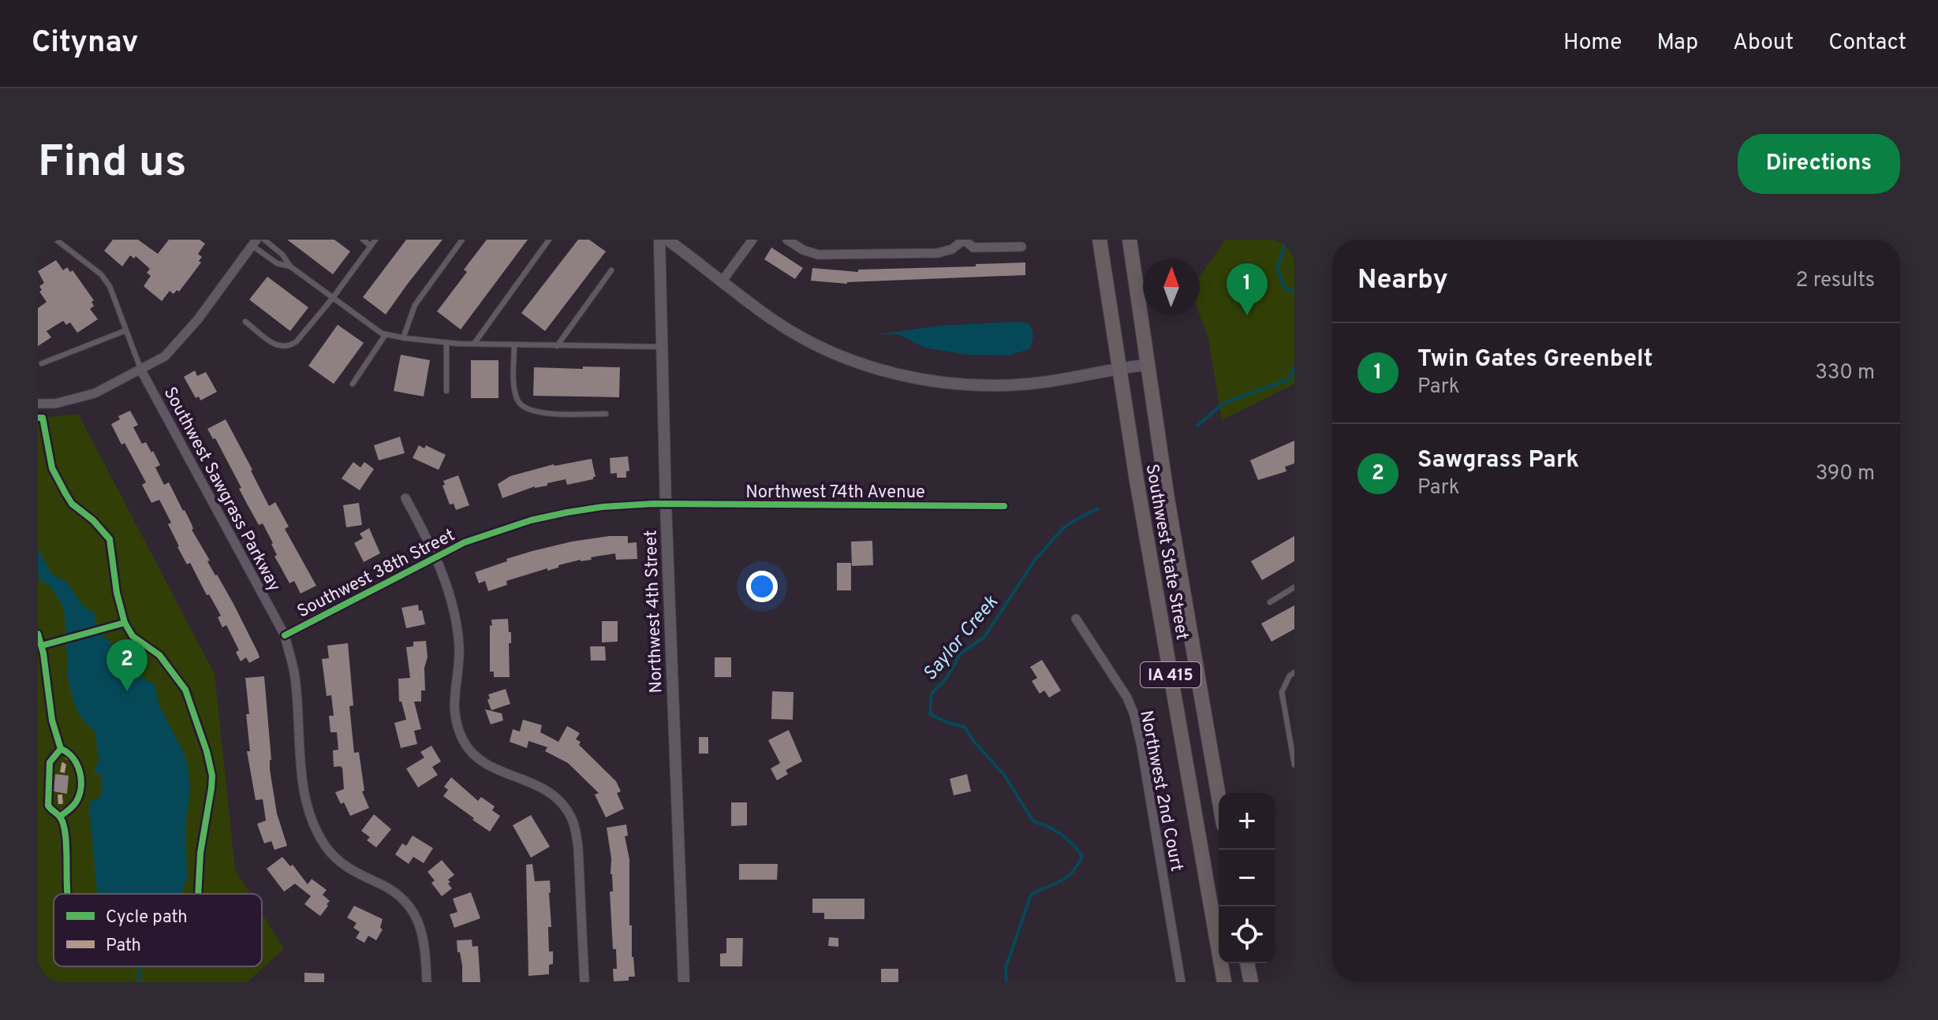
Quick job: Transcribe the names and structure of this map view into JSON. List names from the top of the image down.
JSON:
{
  "streets": {
    "main road": ["Southwest State Street", "IA 415"],
    "street": [
      "Southwest Sawgrass Parkway",
      "Northwest 74th Avenue",
      "Southwest 38th Street",
      "Northwest 4th Street",
      "Northwest 2nd Court"
    ]
  },
  "crossings": [
    ["Southwest Sawgrass Parkway", "Southwest 38th Street"],
    ["Northwest 74th Avenue", "Southwest 38th Street"],
    ["Northwest 74th Avenue", "Northwest 4th Street"],
    ["Southwest 38th Street", "Northwest 4th Street"]
  ],
  "water": ["Saylor Creek"],
  "legend": ["Cycle path", "Path"],
  "north": "top",
  "page": {
    "header": "Citynav",
    "nav": [
      "Home",
      "Map",
      "About",
      "Contact"
    ],
    "buttons": "Directions",
    "title": "Find us",
    "heading": ["Nearby", "2 results"],
    "pins": ["1", "2"],
    "list": [
      {
        "mark": "1",
        "name": "Twin Gates Greenbelt",
        "note": "Park",
        "value": "330 m"
      },
      {
        "mark": "2",
        "name": "Sawgrass Park",
        "note": "Park",
        "value": "390 m"
      }
    ],
    "map_buttons": ["+", "−"]
  }
}
